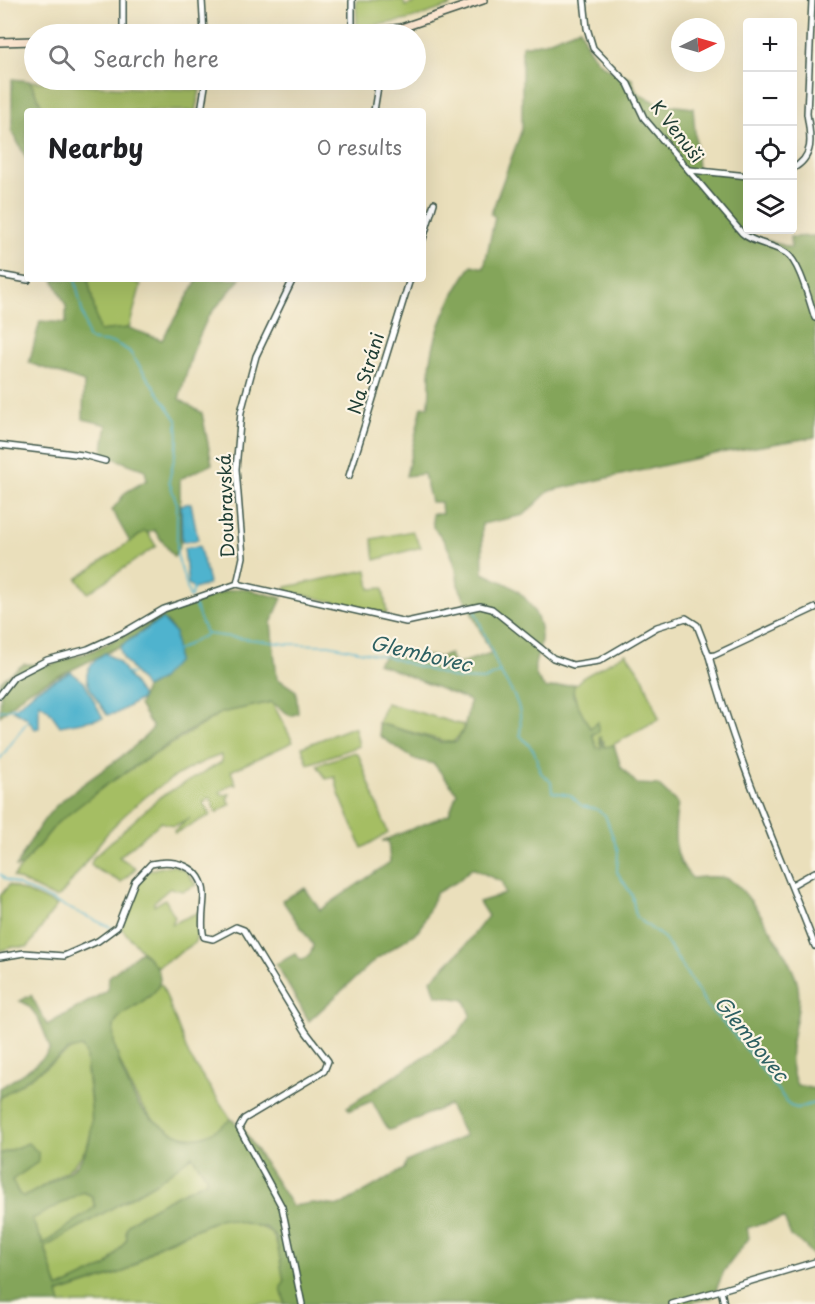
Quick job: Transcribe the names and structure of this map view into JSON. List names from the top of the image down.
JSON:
{
  "streets": {
    "street": ["K Venuši", "Na Stráni", "Doubravská"]
  },
  "water": ["Glembovec"],
  "north": "right",
  "page": {
    "map_buttons": ["+", "−"],
    "search": "Search here",
    "heading": ["Nearby", "0 results"]
  }
}
